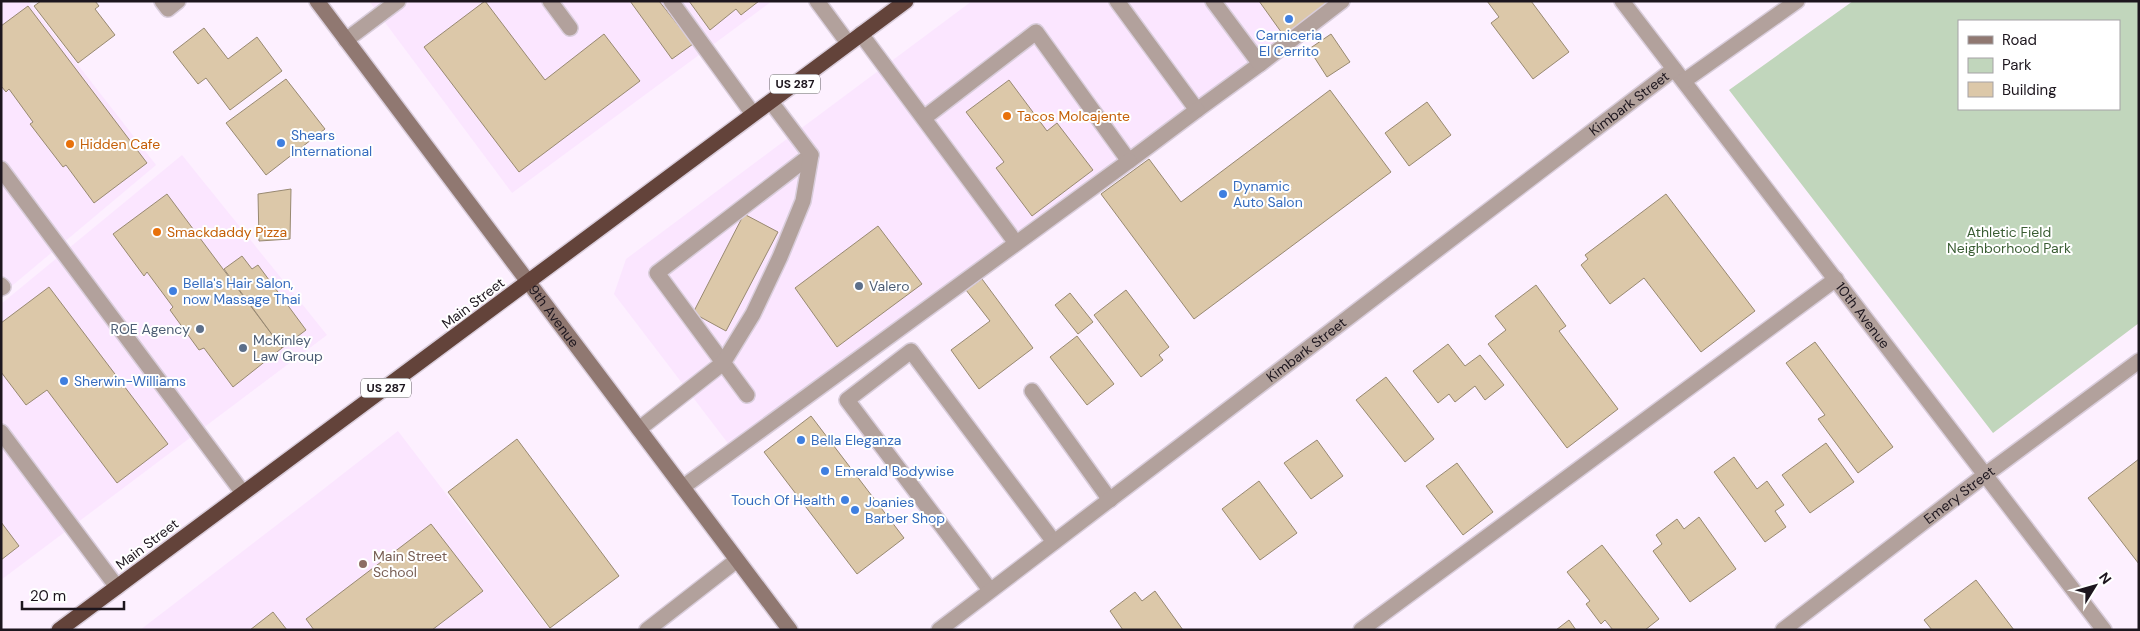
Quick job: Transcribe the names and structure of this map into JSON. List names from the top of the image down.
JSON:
{
  "streets": {
    "highway": ["US 287", "Main Street"],
    "main road": ["9th Avenue"],
    "street": ["Kimbark Street", "10th Avenue", "Emery Street"]
  },
  "crossings": [
    ["Kimbark Street", "10th Avenue"],
    ["Main Street", "9th Avenue"],
    ["10th Avenue", "Emery Street"]
  ],
  "parks": ["Athletic Field Neighborhood Park"],
  "places": [
    "Carniceria El Cerrito",
    "Tacos Molcajente",
    "Shears International",
    "Hidden Cafe",
    "Dynamic Auto Salon",
    "Smackdaddy Pizza",
    "Valero",
    "Bella's Hair Salon, now Massage Thai",
    "ROE Agency",
    "McKinley Law Group",
    "Sherwin-Williams",
    "Bella Eleganza",
    "Emerald Bodywise",
    "Touch Of Health",
    "Joanies Barber Shop",
    "Main Street School"
  ],
  "legend": ["Road", "Park", "Building"],
  "scale_bar": "20 m",
  "north": "top right"
}
